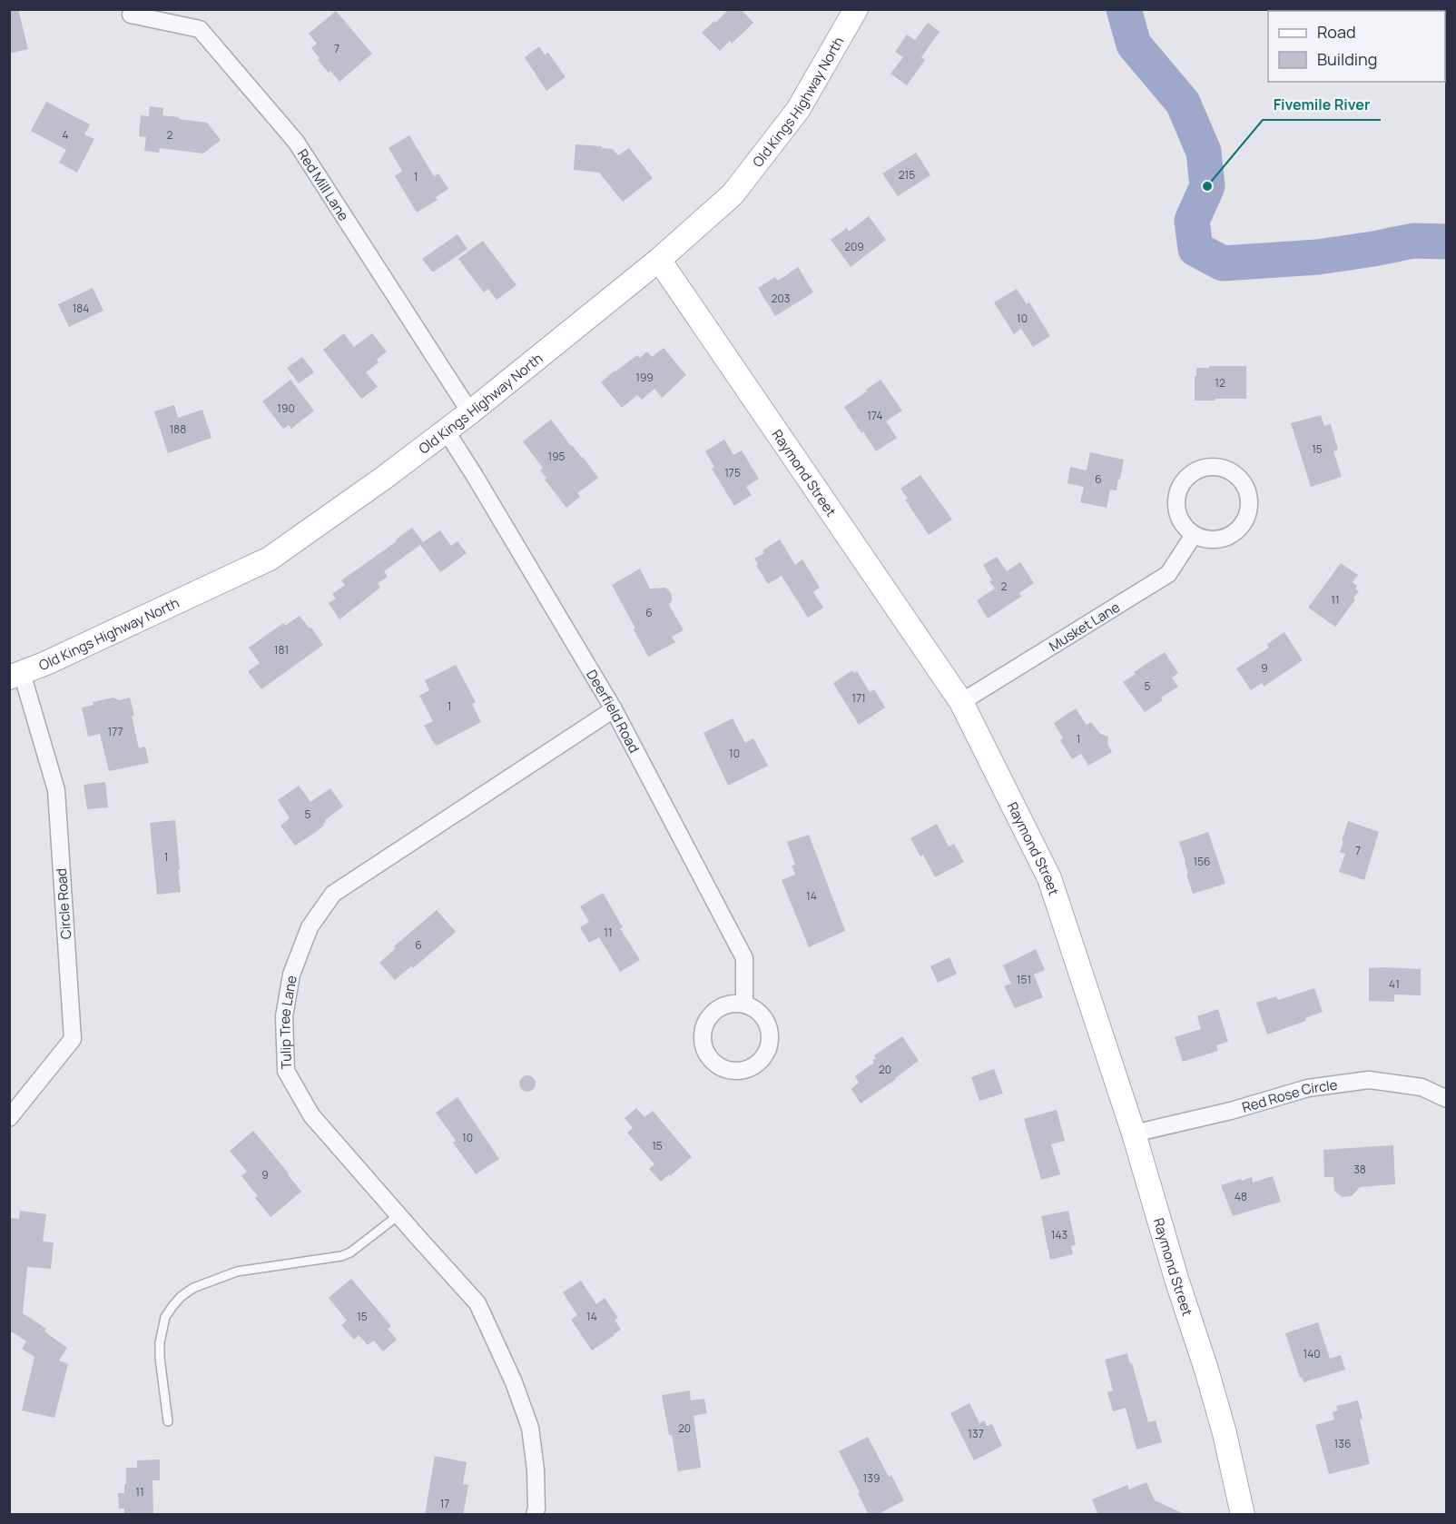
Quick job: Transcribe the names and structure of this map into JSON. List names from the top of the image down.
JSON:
{
  "streets": {
    "street": [
      "Old Kings Highway North",
      "Red Mill Lane",
      "Raymond Street",
      "Musket Lane",
      "Deerfield Road",
      "Circle Road",
      "Tulip Tree Lane",
      "Red Rose Circle"
    ]
  },
  "crossings": [
    ["Old Kings Highway North", "Red Mill Lane"],
    ["Old Kings Highway North", "Raymond Street"],
    ["Old Kings Highway North", "Deerfield Road"],
    ["Old Kings Highway North", "Circle Road"],
    ["Raymond Street", "Musket Lane"],
    ["Raymond Street", "Red Rose Circle"],
    ["Deerfield Road", "Tulip Tree Lane"]
  ],
  "places": ["Fivemile River"],
  "house_numbers": [
    "7",
    "4",
    "2",
    "215",
    "1",
    "209",
    "203",
    "184",
    "10",
    "199",
    "12",
    "190",
    "174",
    "188",
    "15",
    "195",
    "175",
    "6",
    "2",
    "11",
    "6",
    "181",
    "9",
    "5",
    "171",
    "1",
    "177",
    "1",
    "10",
    "5",
    "7",
    "1",
    "156",
    "14",
    "11",
    "6",
    "151",
    "41",
    "20",
    "10",
    "15",
    "38",
    "9",
    "48",
    "143",
    "15",
    "14",
    "140",
    "20",
    "137",
    "136",
    "139",
    "11",
    "17"
  ],
  "legend": ["Road", "Building"]
}
